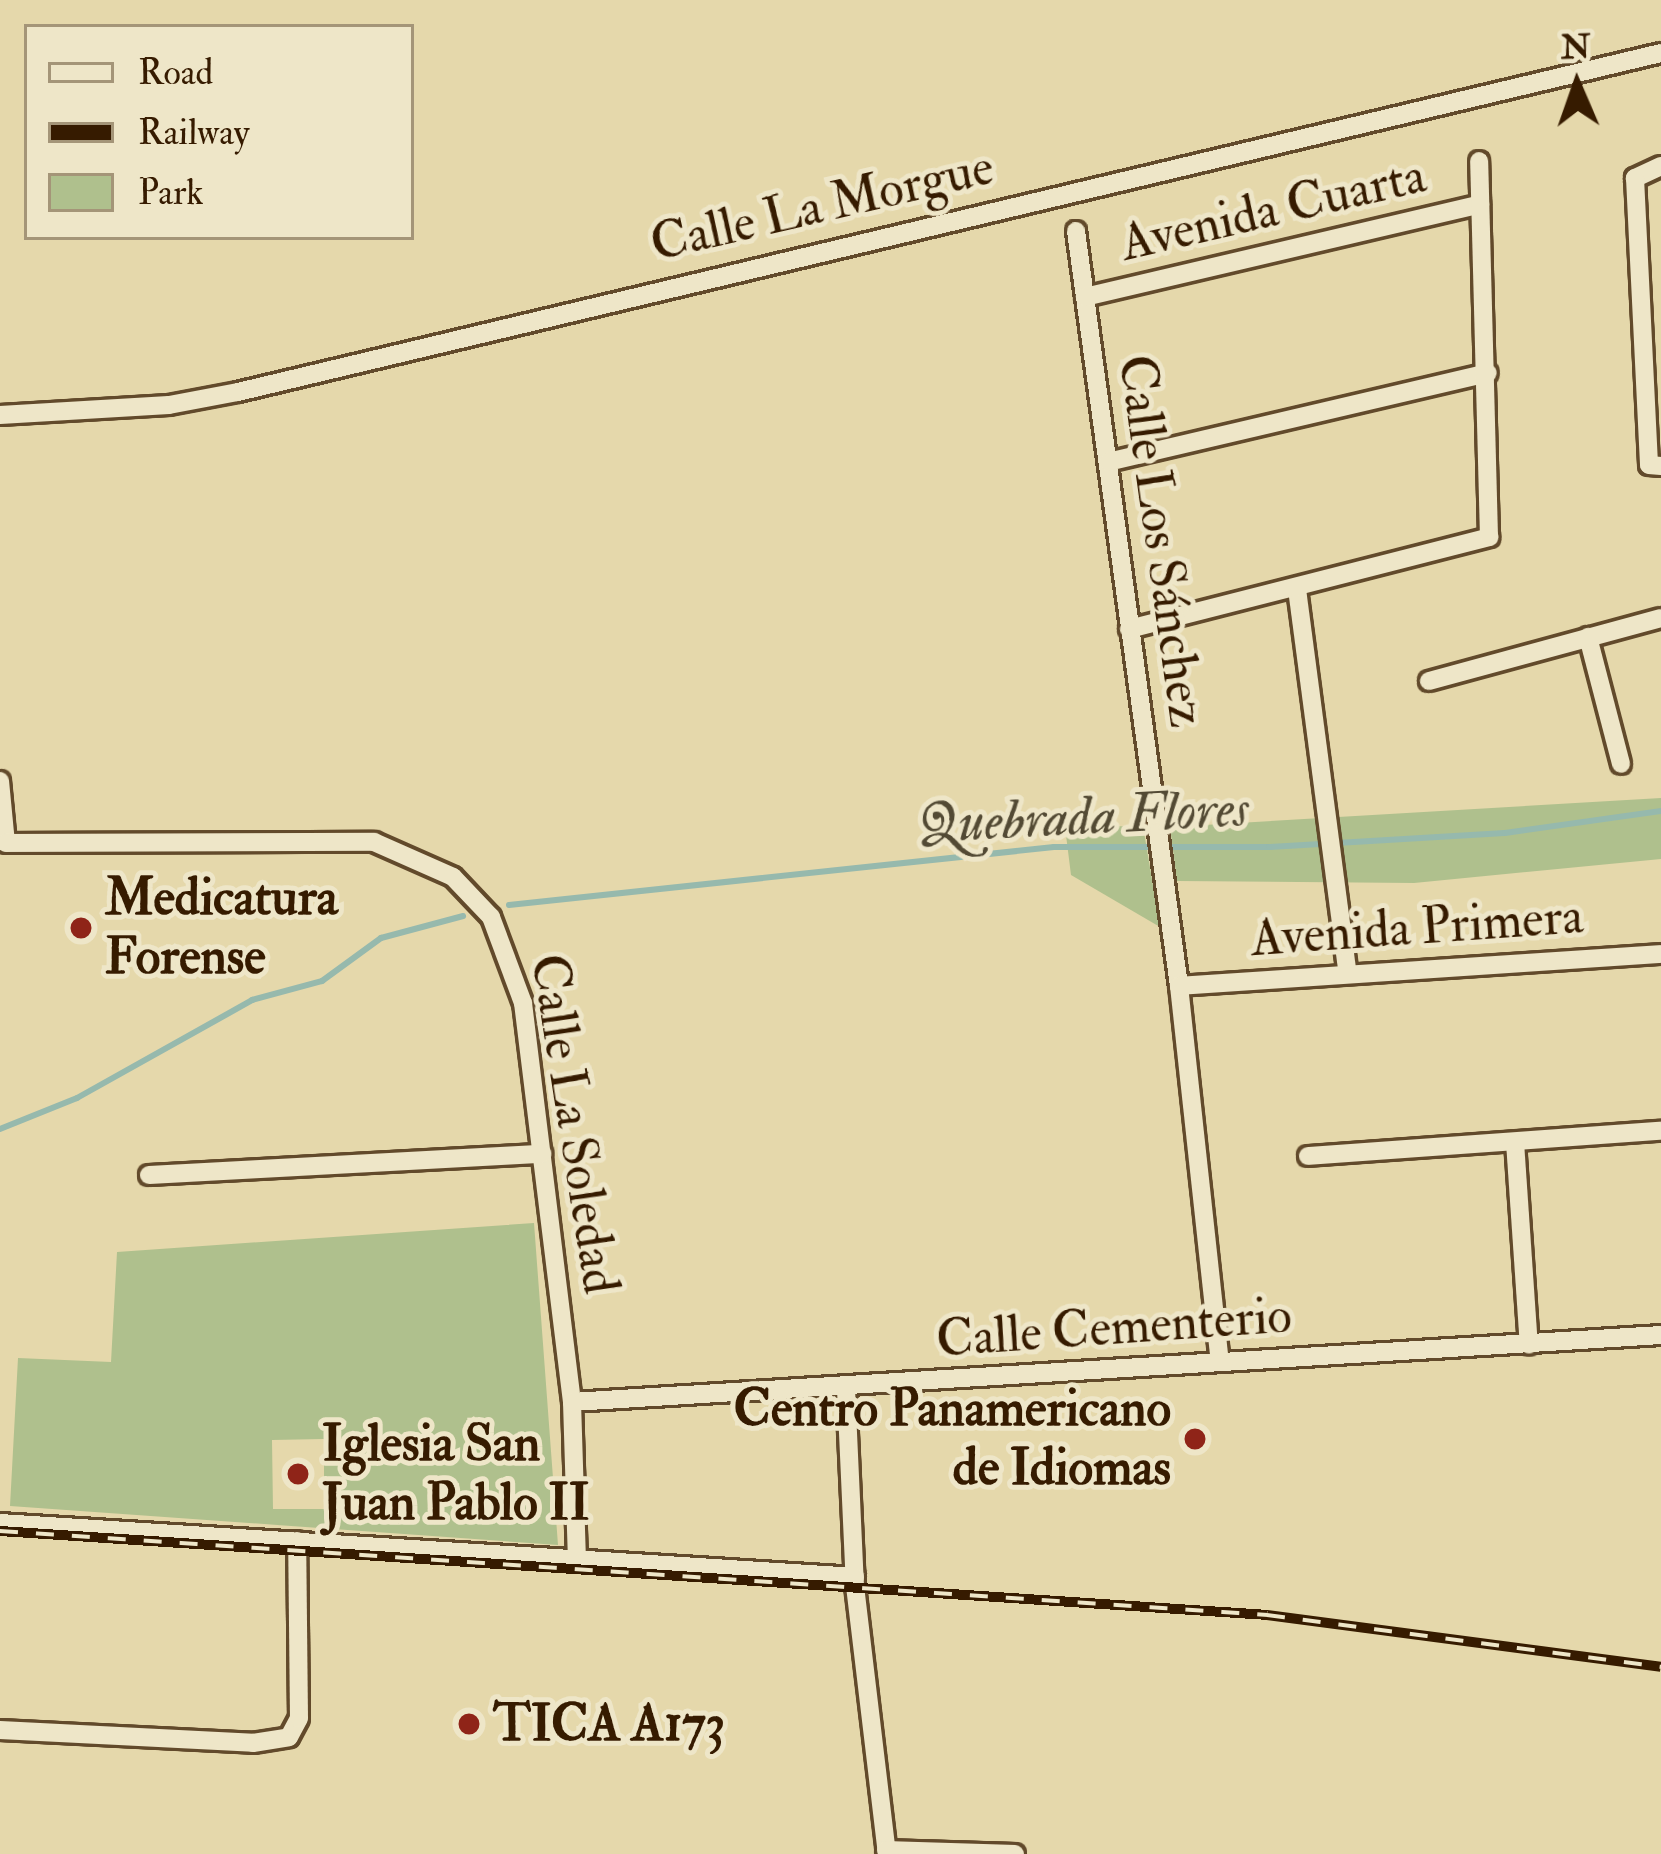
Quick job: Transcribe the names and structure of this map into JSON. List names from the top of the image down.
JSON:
{
  "streets": {
    "street": [
      "Calle La Morgue",
      "Avenida Cuarta",
      "Calle Los Sánchez",
      "Avenida Primera",
      "Calle La Soledad",
      "Calle Cementerio"
    ]
  },
  "crossings": [
    ["Avenida Cuarta", "Calle Los Sánchez"],
    ["Calle Los Sánchez", "Avenida Primera"],
    ["Calle Los Sánchez", "Calle Cementerio"],
    ["Calle La Soledad", "Calle Cementerio"]
  ],
  "water": ["Quebrada Flores"],
  "places": [
    "Medicatura Forense",
    "Centro Panamericano de Idiomas",
    "Iglesia San Juan Pablo II",
    "TICA A173"
  ],
  "legend": ["Road", "Railway", "Park"],
  "north": "top"
}
